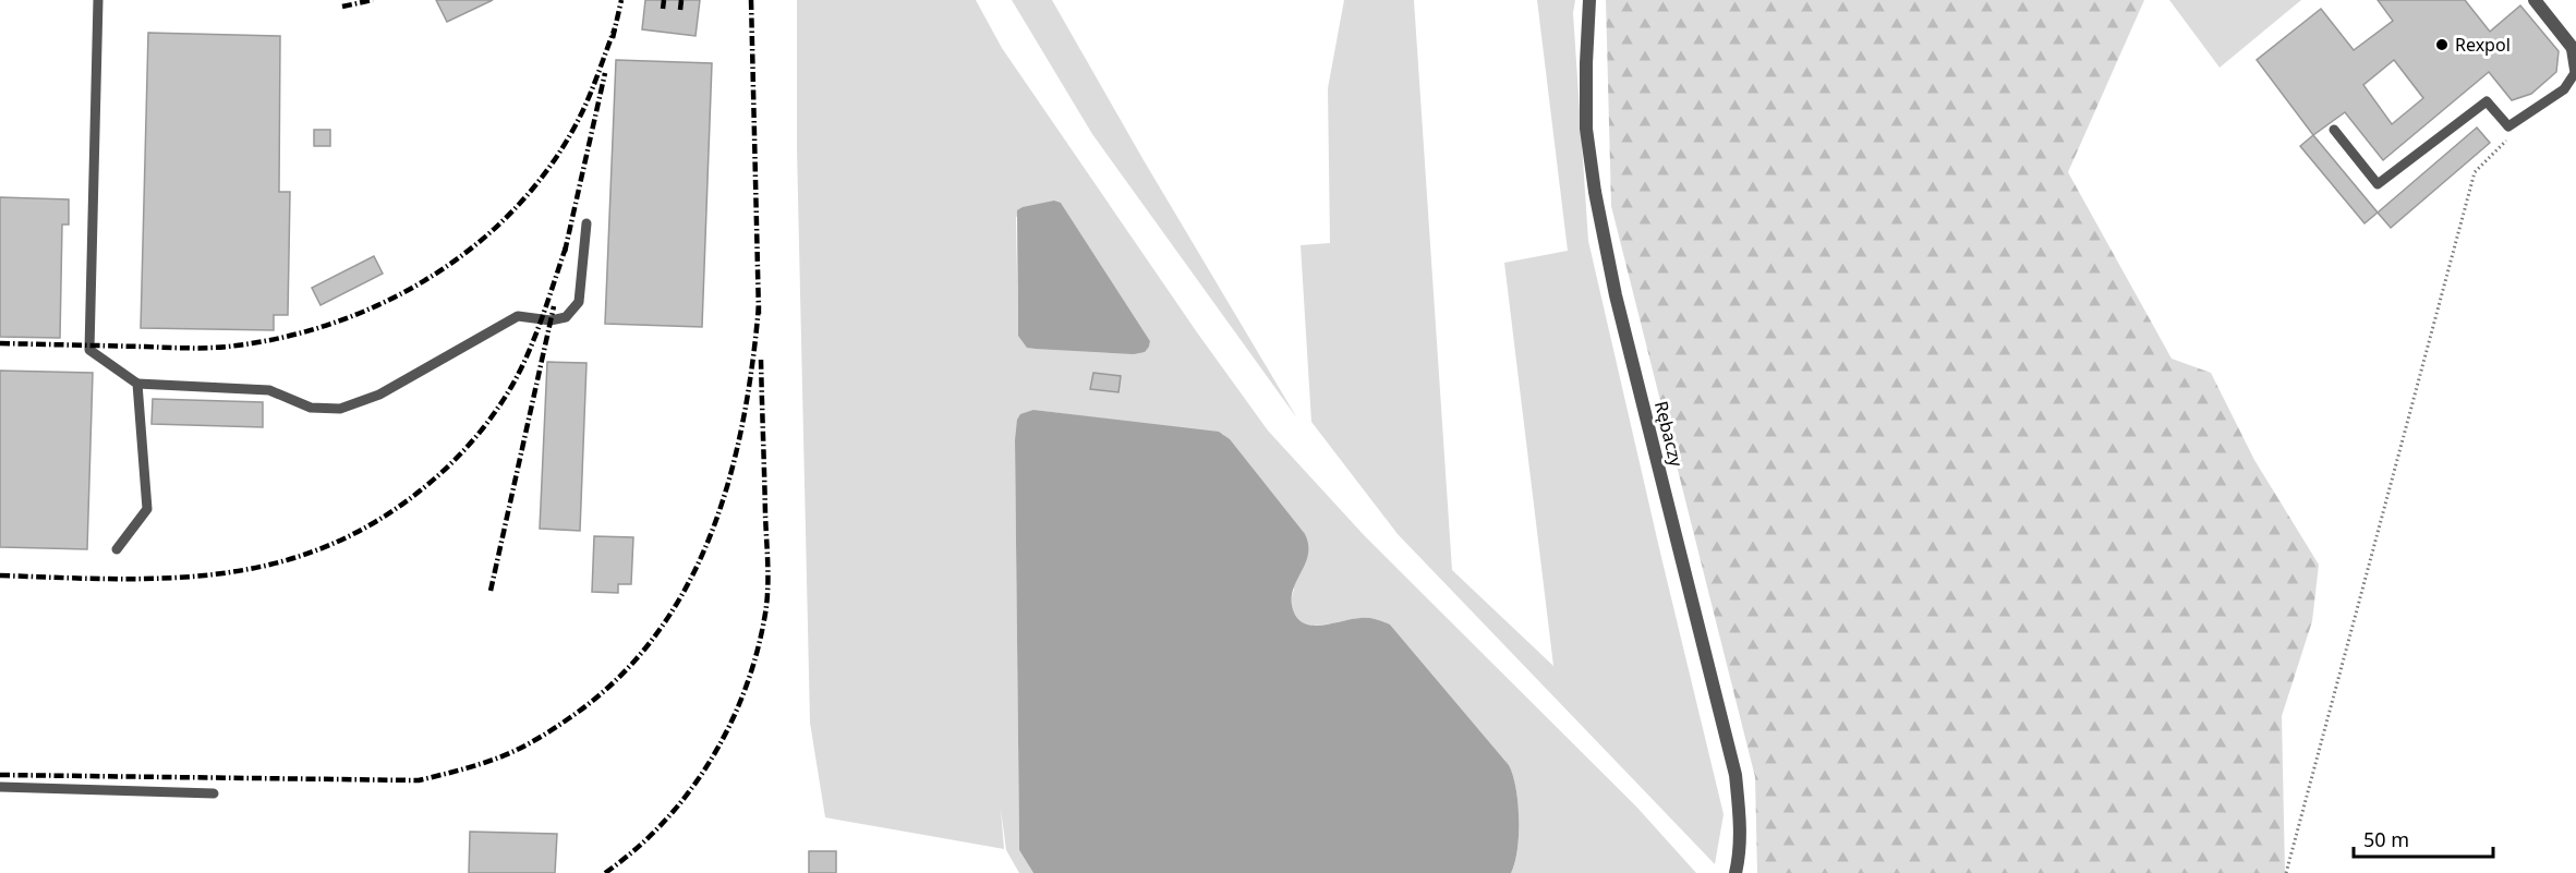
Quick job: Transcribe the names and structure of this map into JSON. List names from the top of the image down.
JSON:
{
  "streets": {
    "street": ["Rębaczy"]
  },
  "places": ["Rexpol"],
  "scale_bar": "50 m"
}
